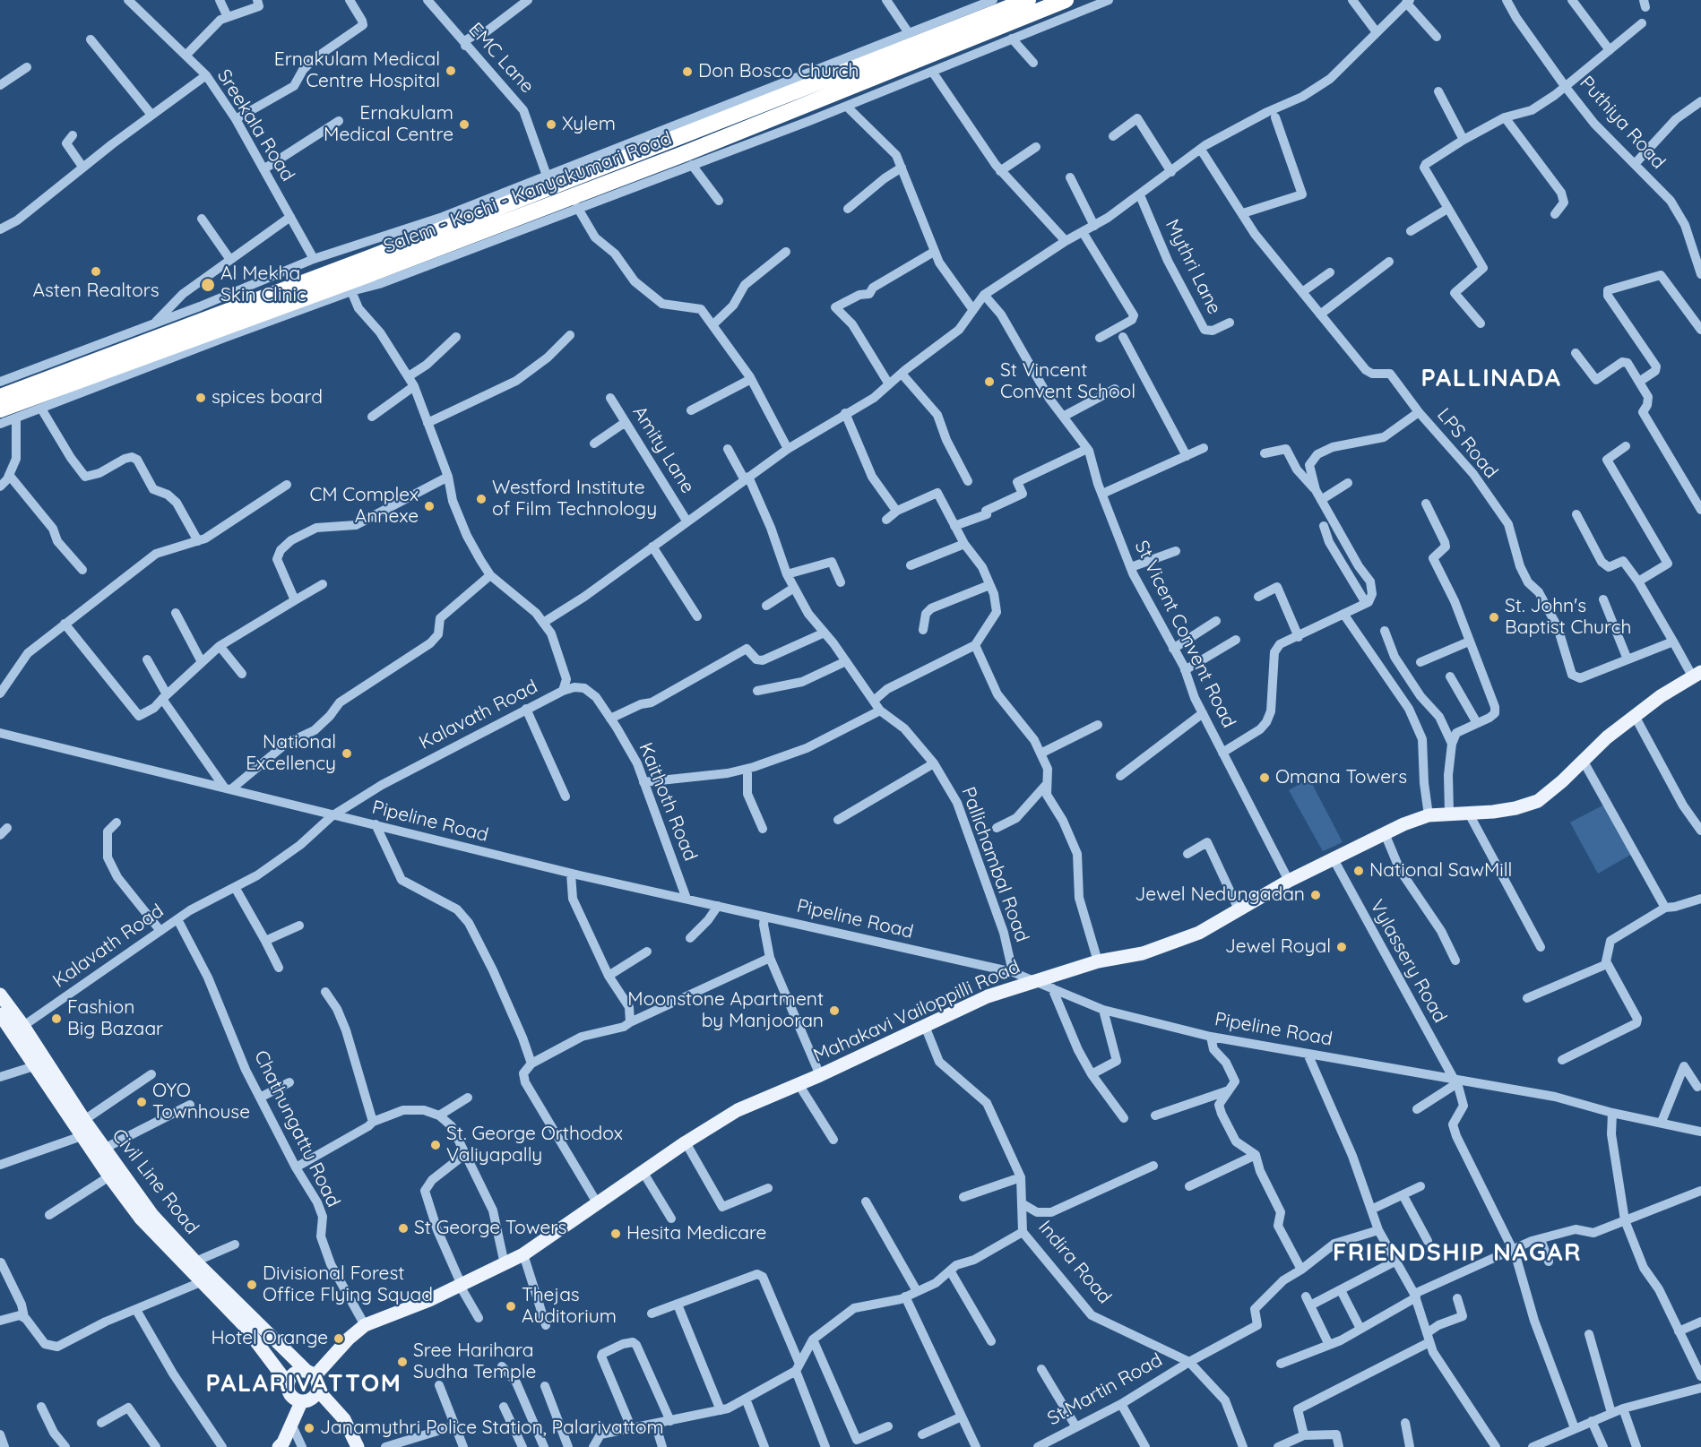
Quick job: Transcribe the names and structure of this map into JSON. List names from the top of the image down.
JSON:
{
  "streets": {
    "highway": ["Salem - Kochi - Kanyakumari Road"],
    "main road": ["Mahakavi Vailoppilli Road", "Civil Line Road"],
    "street": [
      "EMC Lane",
      "Puthiya Road",
      "Sreekala Road",
      "Mythri Lane",
      "LPS Road",
      "Amity Lane",
      "St Vicent Convent Road",
      "Kalavath Road",
      "Kaithoth Road",
      "Pipeline Road",
      "Pallichambal Road",
      "Vylassery Road",
      "Chathungattu Road",
      "Indira Road",
      "St.Martin Road"
    ]
  },
  "crossings": [
    ["EMC Lane", "Salem - Kochi - Kanyakumari Road"],
    ["St Vicent Convent Road", "Mahakavi Vailoppilli Road"],
    ["Kalavath Road", "Kaithoth Road"],
    ["Kalavath Road", "Pipeline Road"],
    ["Kalavath Road", "Chathungattu Road"],
    ["Kalavath Road", "Civil Line Road"],
    ["Kaithoth Road", "Pipeline Road"],
    ["Pipeline Road", "Pallichambal Road"],
    ["Pipeline Road", "Vylassery Road"],
    ["Pipeline Road", "Mahakavi Vailoppilli Road"],
    ["Vylassery Road", "Mahakavi Vailoppilli Road"],
    ["Mahakavi Vailoppilli Road", "Chathungattu Road"],
    ["Mahakavi Vailoppilli Road", "Civil Line Road"],
    ["Mahakavi Vailoppilli Road", "Indira Road"],
    ["Indira Road", "St.Martin Road"]
  ],
  "districts": ["PALLINADA", "FRIENDSHIP NAGAR", "PALARIVATTOM"],
  "places": [
    "Ernakulam Medical Centre Hospital",
    "Don Bosco Church",
    "Ernakulam Medical Centre",
    "Xylem",
    "Asten Realtors",
    "Al Mekha Skin Clinic",
    "St Vincent Convent School",
    "spices board",
    "Westford Institute of Film Technology",
    "CM Complex Annexe",
    "St. John's Baptist Church",
    "National Excellency",
    "Omana Towers",
    "National SawMill",
    "Jewel Nedungadan",
    "Jewel Royal",
    "Moonstone Apartment by Manjooran",
    "Fashion Big Bazaar",
    "OYO Townhouse",
    "St. George Orthodox Valiyapally",
    "St George Towers",
    "Hesita Medicare",
    "Divisional Forest Office Flying Squad",
    "Thejas Auditorium",
    "Hotel Orange",
    "Sree Harihara Sudha Temple",
    "Janamythri Police Station, Palarivattom"
  ]
}
